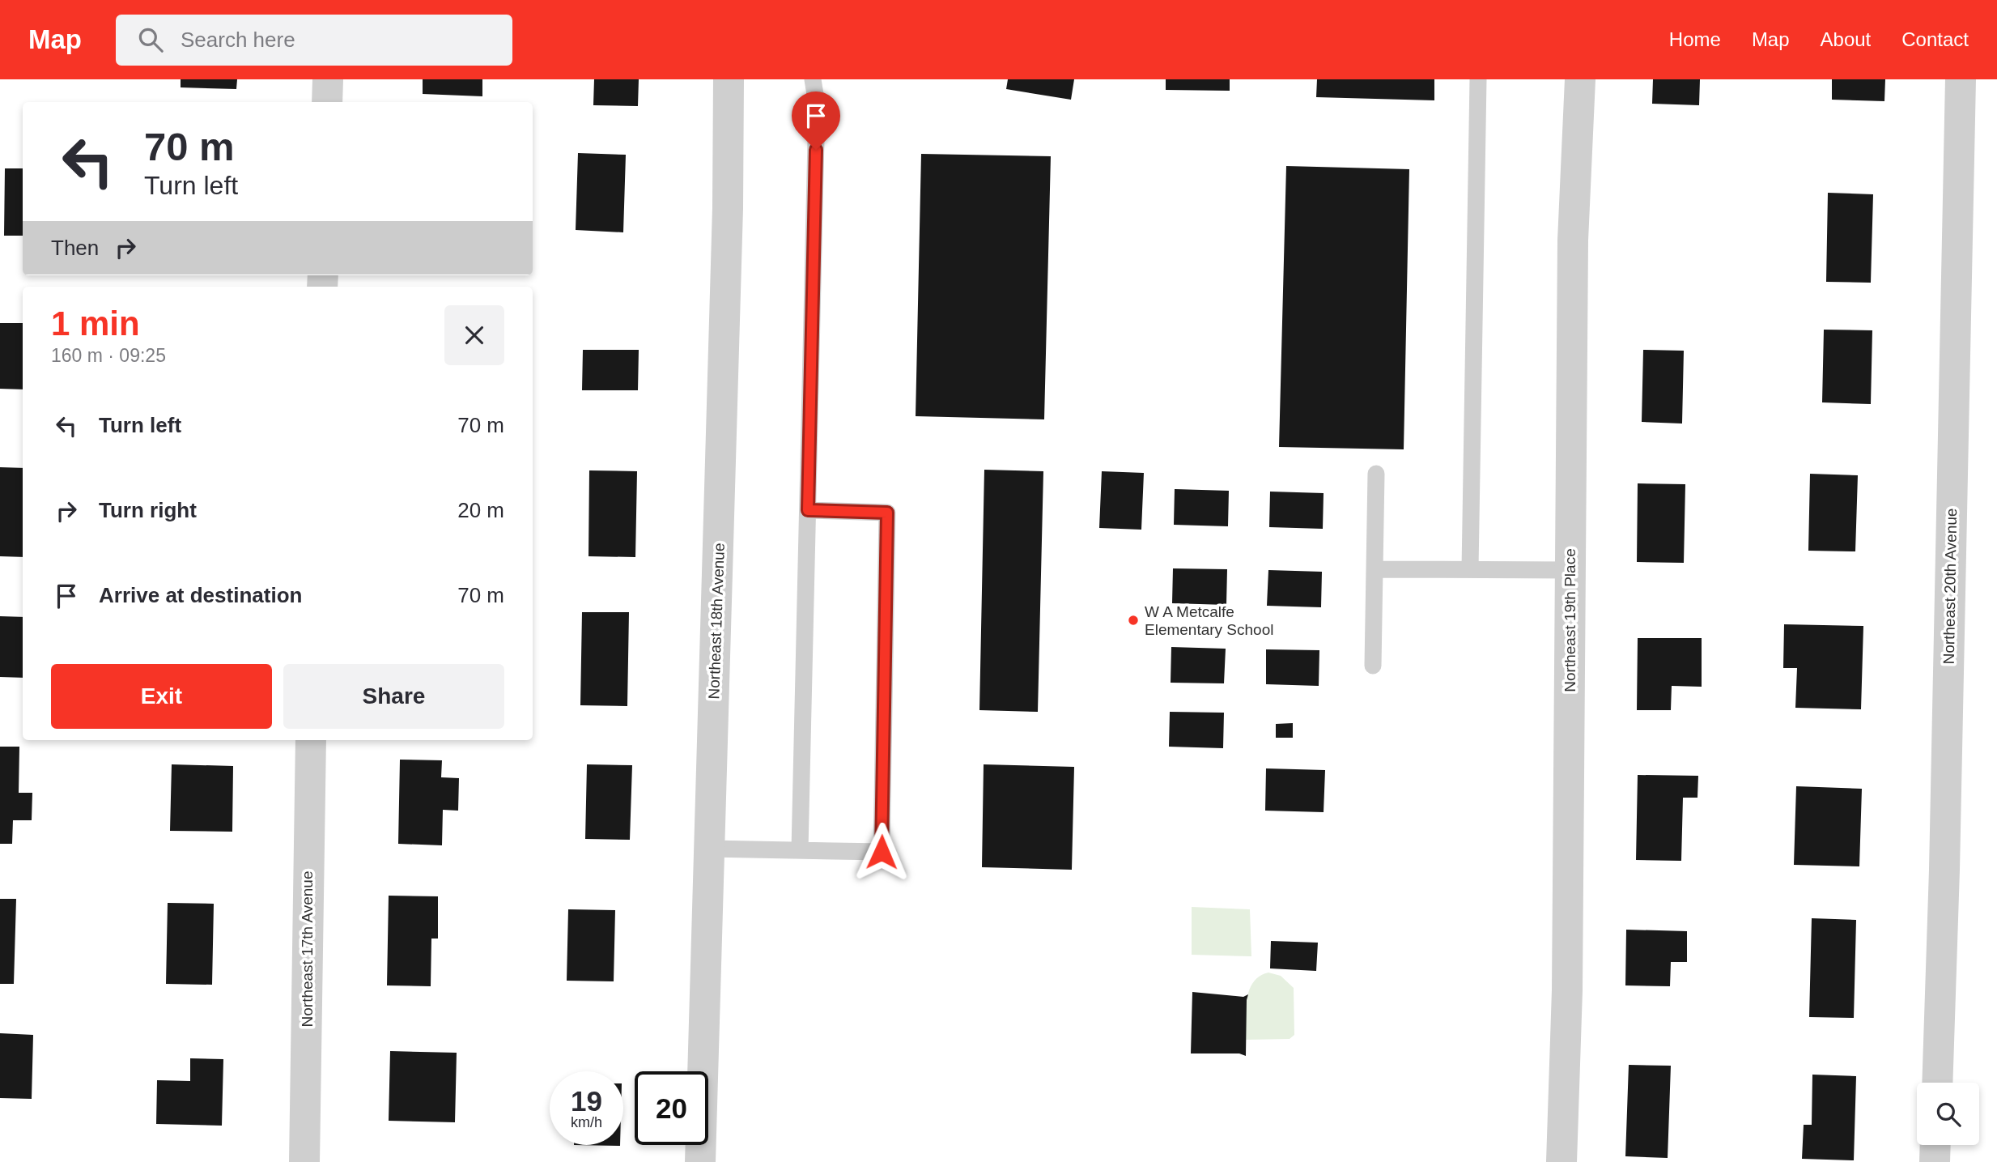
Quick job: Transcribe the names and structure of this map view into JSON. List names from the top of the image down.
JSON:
{
  "streets": {
    "street": [
      "Northeast 20th Avenue",
      "Northeast 19th Place",
      "Northeast 18th Avenue",
      "Northeast 17th Avenue"
    ]
  },
  "places": ["W A Metcalfe Elementary School"],
  "page": {
    "header": "Map",
    "search": "Search here",
    "nav": [
      "Home",
      "Map",
      "About",
      "Contact"
    ],
    "turn": ["70 m", "Turn left"],
    "then": "Then",
    "heading": ["1 min", "160 m · 09:25"],
    "list": [
      {
        "name": "Turn left",
        "value": "70 m"
      },
      {
        "name": "Turn right",
        "value": "20 m"
      },
      {
        "name": "Arrive at destination",
        "value": "70 m"
      }
    ],
    "buttons": ["Exit", "Share"],
    "speed": "19 km/h",
    "limit": "20"
  }
}
